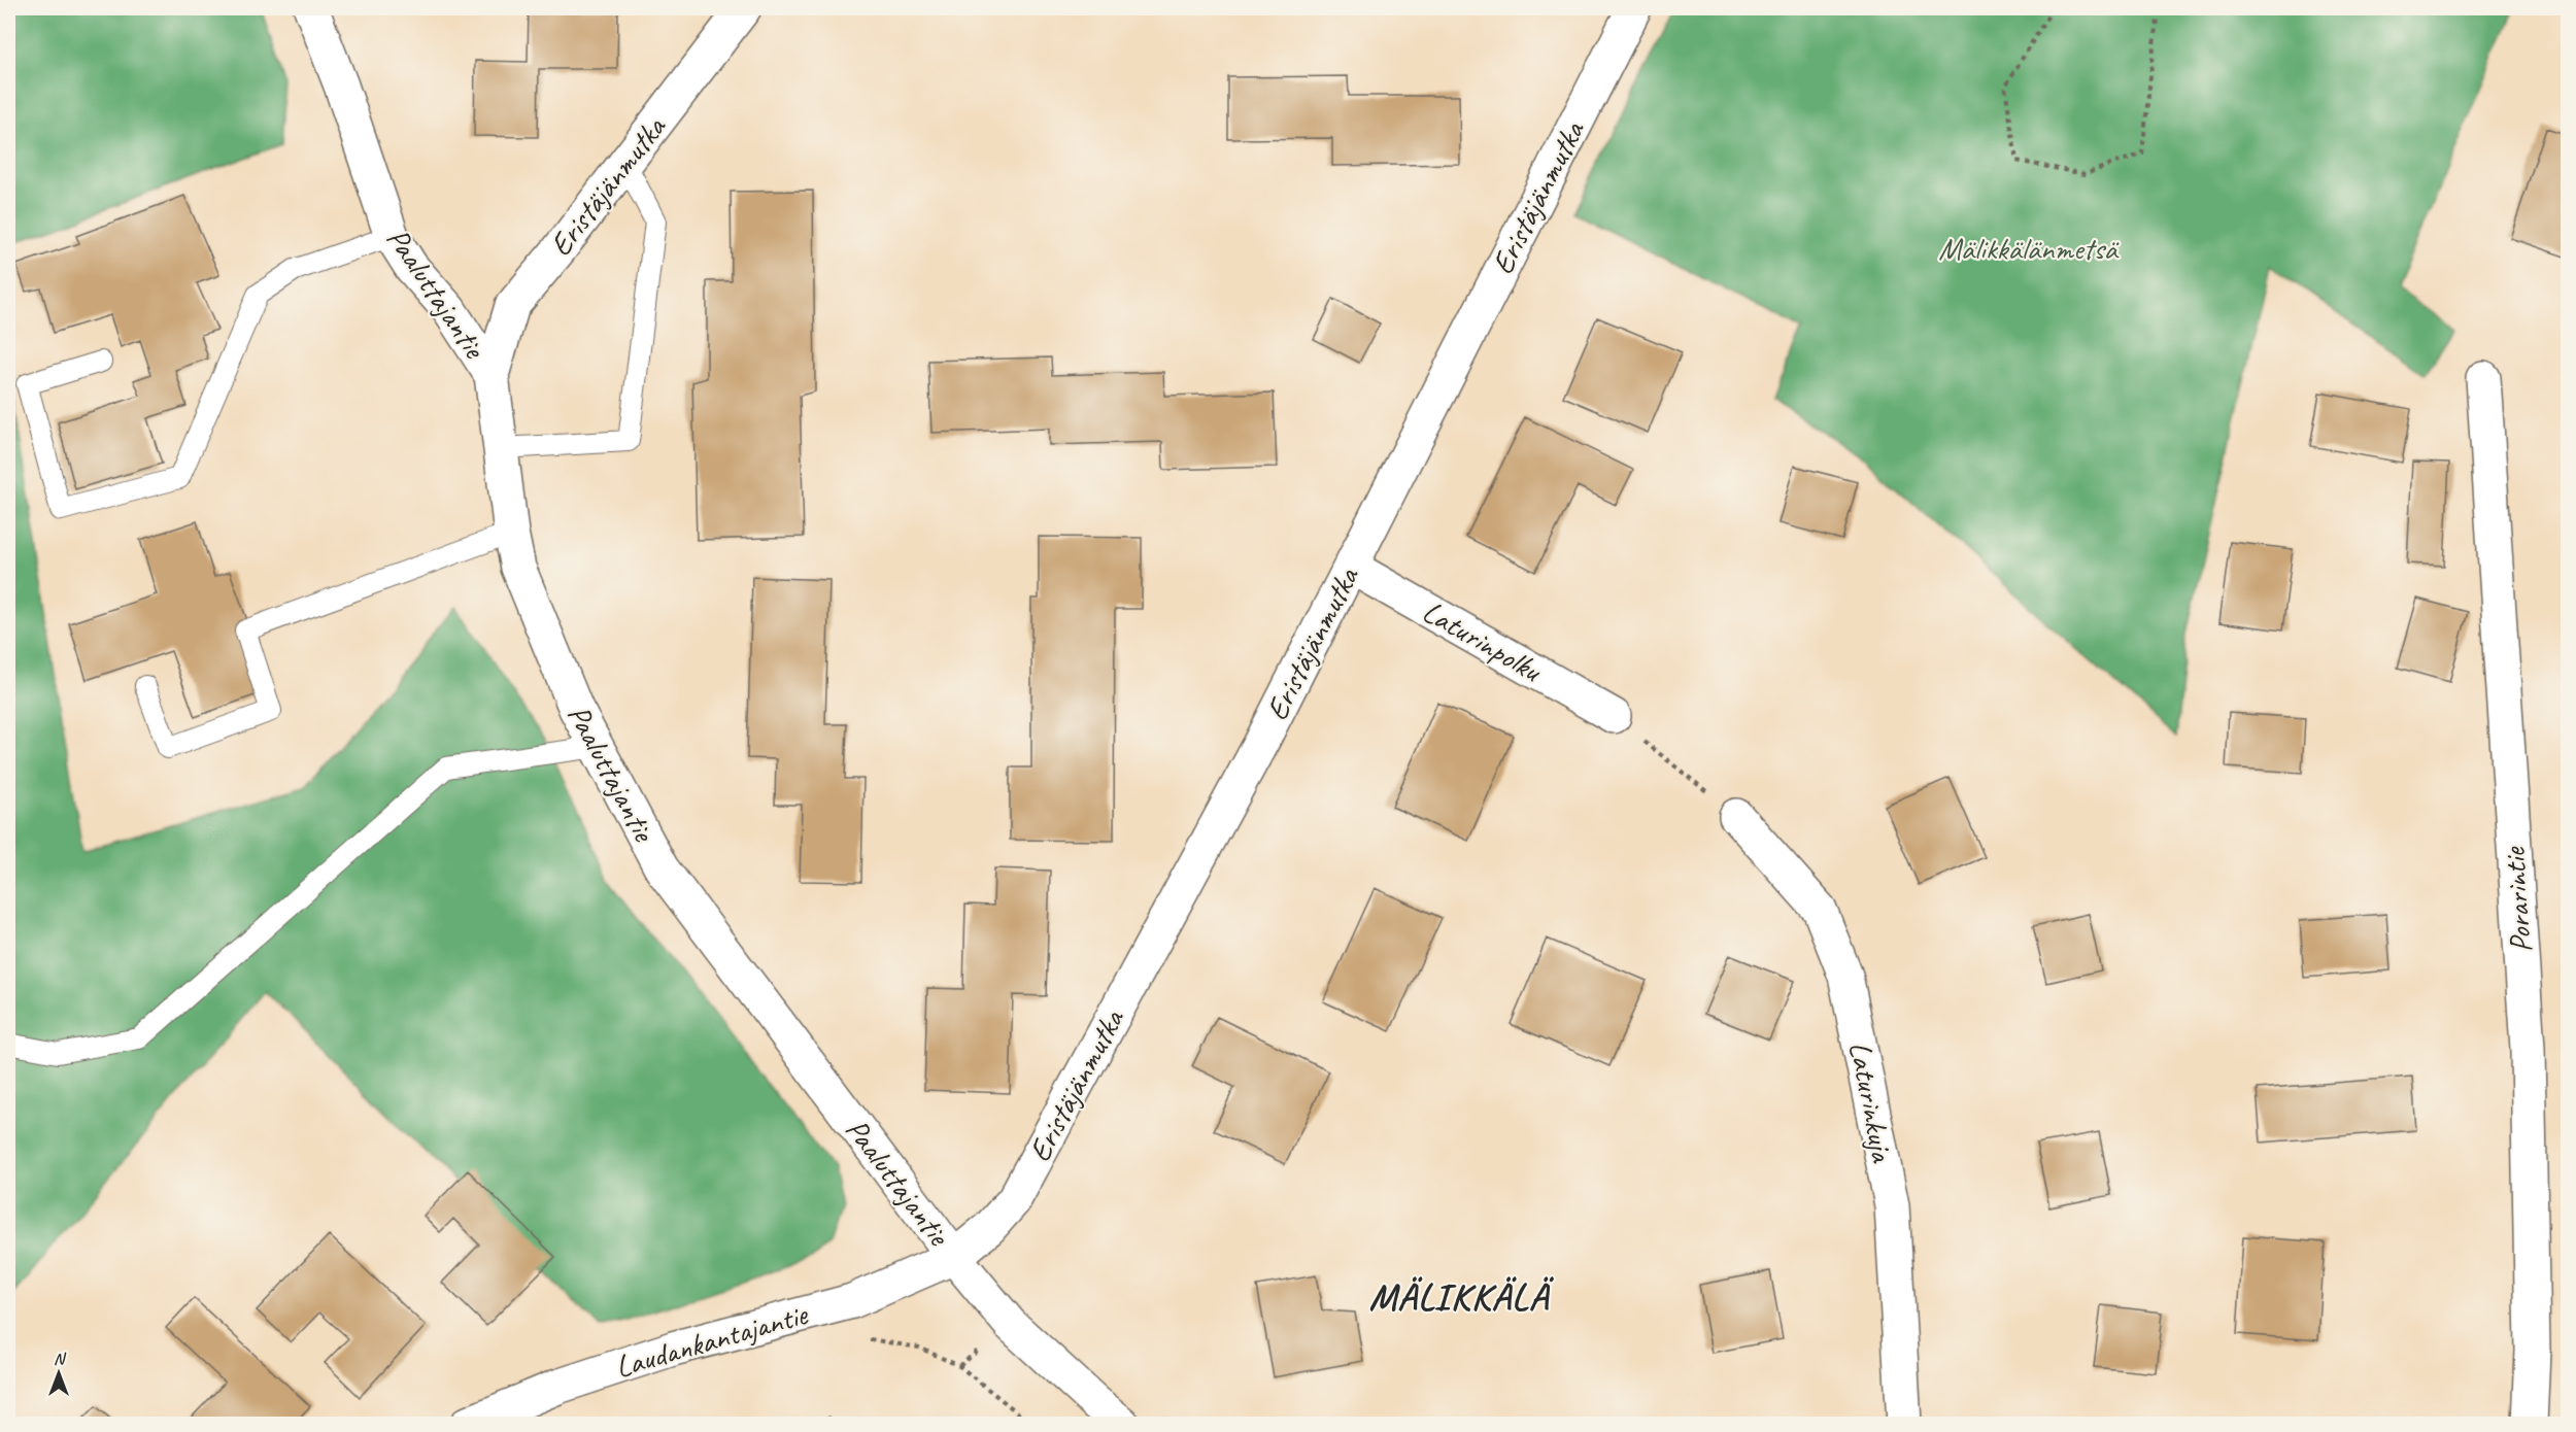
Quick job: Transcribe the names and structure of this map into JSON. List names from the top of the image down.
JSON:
{
  "streets": {
    "street": [
      "Eristäjänmutka",
      "Paaluttajantie",
      "Laturinpolku",
      "Porarintie",
      "Laturinkuja",
      "Laudankantajantie"
    ]
  },
  "crossings": [
    ["Eristäjänmutka", "Paaluttajantie"],
    ["Eristäjänmutka", "Laturinpolku"],
    ["Eristäjänmutka", "Laudankantajantie"],
    ["Paaluttajantie", "Laudankantajantie"]
  ],
  "districts": ["MÄLIKKÄLÄ"],
  "parks": ["Mälikkälänmetsä"],
  "north": "top"
}
